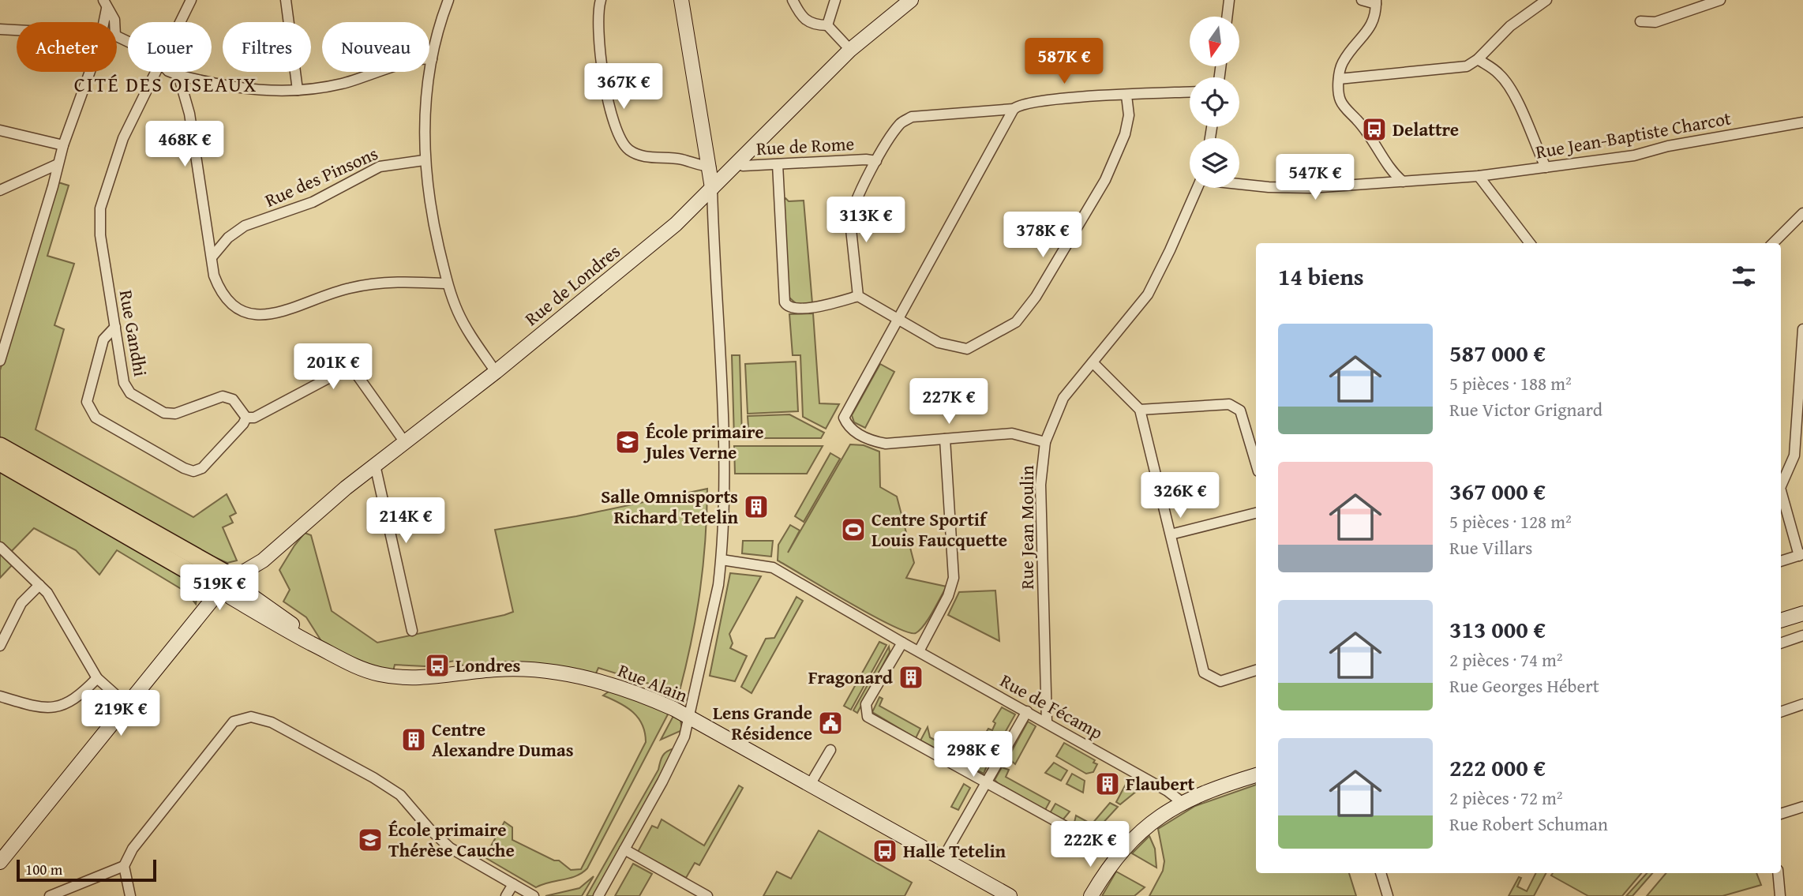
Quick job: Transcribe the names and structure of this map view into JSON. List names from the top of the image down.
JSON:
{
  "streets": {
    "street": [
      "Rue Jean-Baptiste Charcot",
      "Rue de Rome",
      "Rue des Pinsons",
      "Rue de Londres",
      "Rue Gandhi",
      "Rue Jean Moulin",
      "Rue Alain",
      "Rue de Fécamp"
    ]
  },
  "crossings": [
    ["Rue de Rome", "Rue de Londres"],
    ["Rue de Londres", "Rue Alain"],
    ["Rue Jean Moulin", "Rue de Fécamp"]
  ],
  "districts": ["CITÉ DES OISEAUX"],
  "places": {
    "bus stop": ["Delattre", "Londres", "Halle Tetelin"],
    "school or university": ["École primaire Jules Verne", "École primaire Thérèse Cauche"],
    "building": [
      "Salle Omnisports Richard Tetelin",
      "Fragonard",
      "Centre Alexandre Dumas",
      "Flaubert"
    ],
    "sports": ["Centre Sportif Louis Faucquette"],
    "public building": ["Lens Grande Résidence"]
  },
  "scale_bar": "100 m",
  "north": "bottom",
  "page": {
    "chip": [
      "Acheter",
      "Louer",
      "Filtres",
      "Nouveau"
    ],
    "price": [
      "587K €",
      "367K €",
      "468K €",
      "547K €",
      "313K €",
      "378K €",
      "201K €",
      "227K €",
      "326K €",
      "214K €",
      "519K €",
      "219K €",
      "298K €",
      "222K €"
    ],
    "heading": "14 biens",
    "list": [
      {
        "name": "587 000 €",
        "note": "5 pièces · 188 m² · Rue Victor Grignard"
      },
      {
        "name": "367 000 €",
        "note": "5 pièces · 128 m² · Rue Villars"
      },
      {
        "name": "313 000 €",
        "note": "2 pièces · 74 m² · Rue Georges Hébert"
      },
      {
        "name": "222 000 €",
        "note": "2 pièces · 72 m² · Rue Robert Schuman"
      }
    ],
    "scale": "100 m"
  }
}
